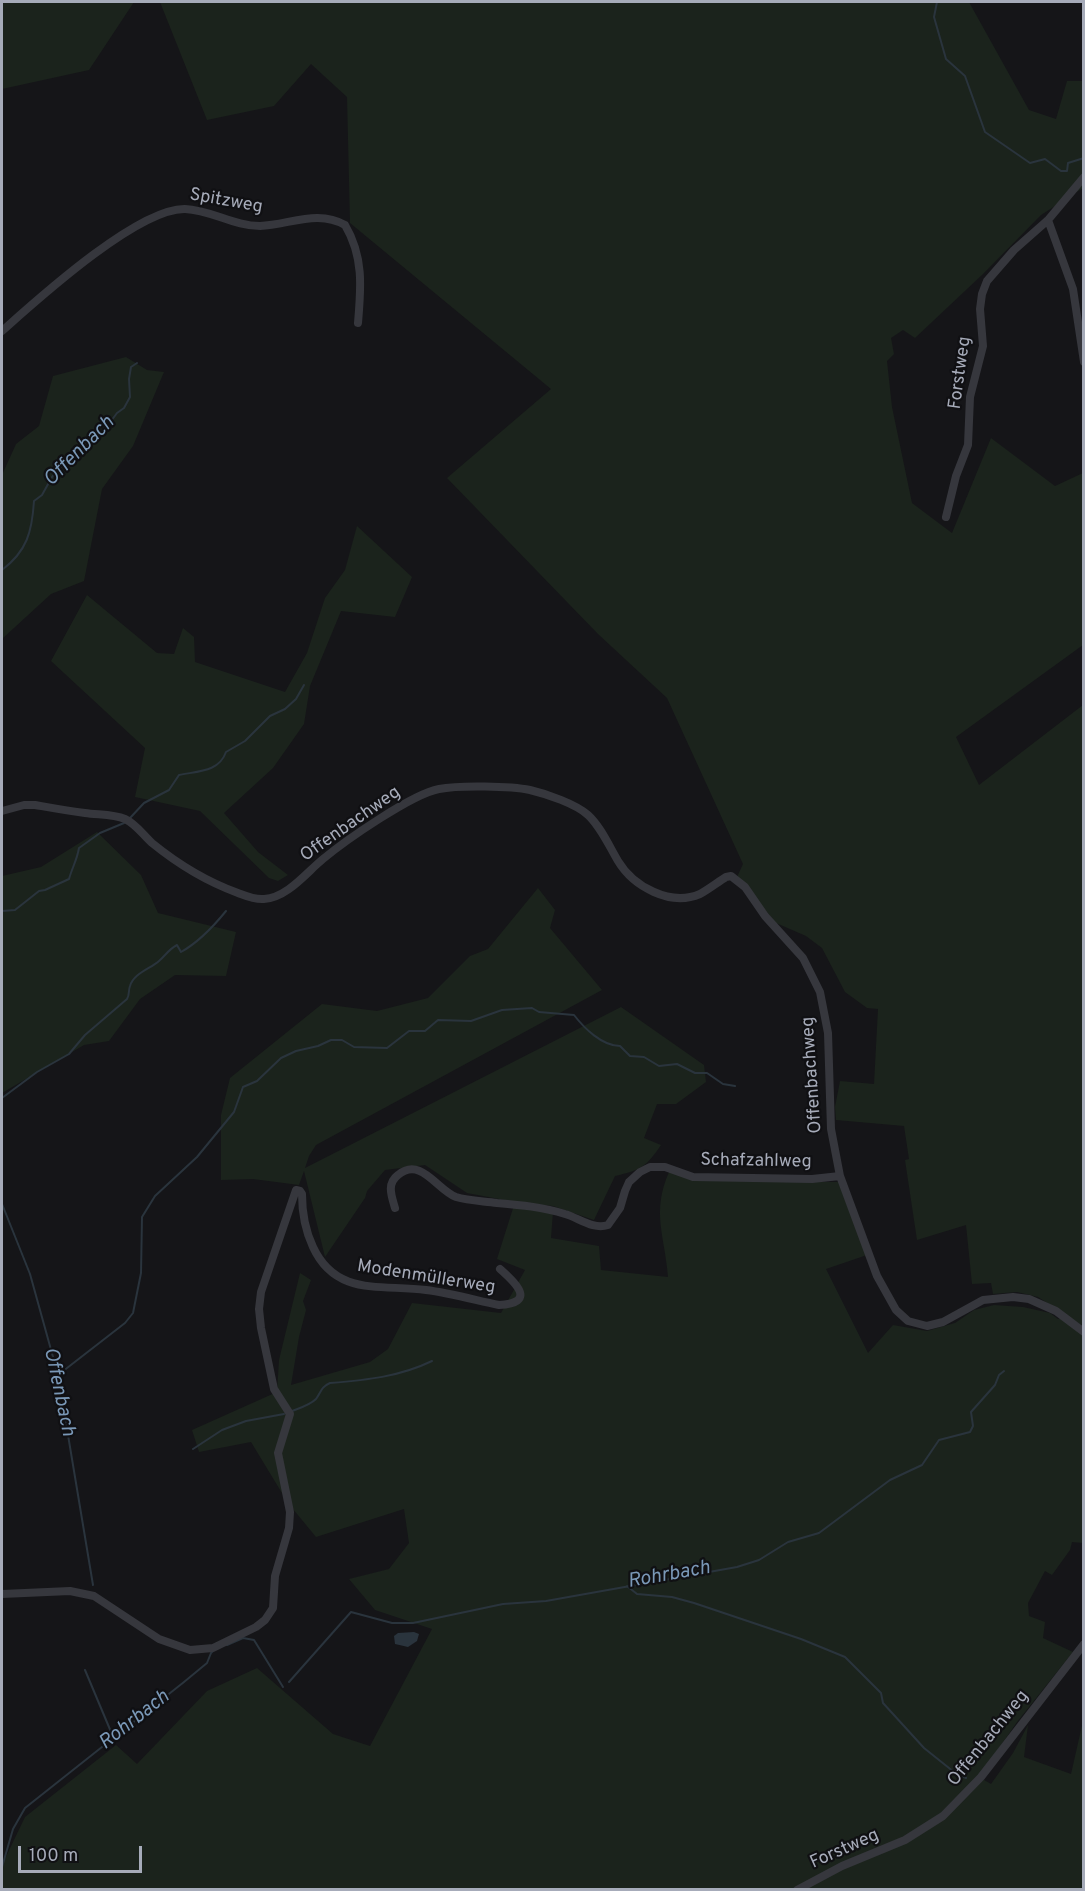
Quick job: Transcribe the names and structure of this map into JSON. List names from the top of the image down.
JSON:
{
  "streets": {
    "street": [
      "Spitzweg",
      "Forstweg",
      "Offenbachweg",
      "Schafzahlweg",
      "Modenmüllerweg"
    ]
  },
  "crossings": [
    ["Forstweg", "Offenbachweg"],
    ["Offenbachweg", "Schafzahlweg"]
  ],
  "water": ["Offenbach", "Rohrbach"],
  "scale_bar": "100 m"
}
